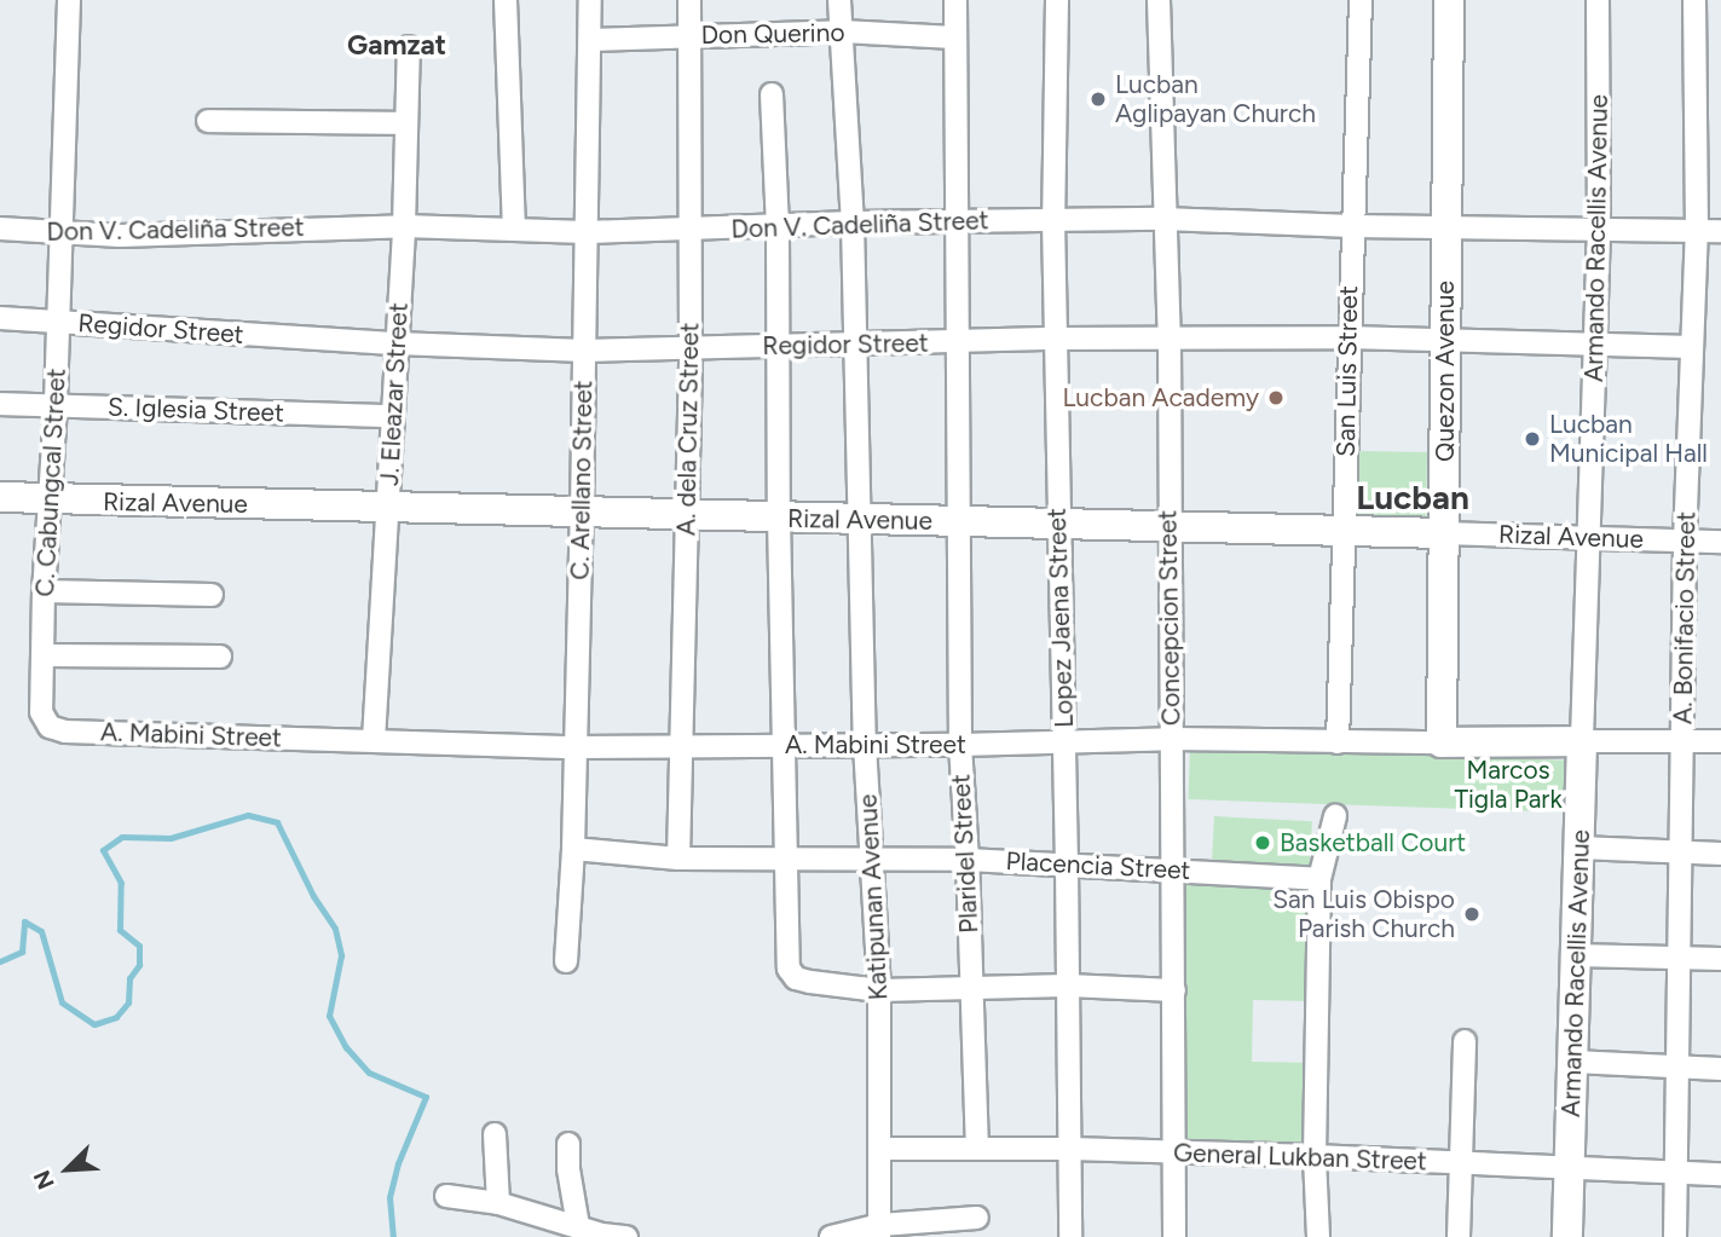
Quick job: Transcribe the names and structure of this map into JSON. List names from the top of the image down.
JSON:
{
  "streets": {
    "main road": [
      "Armando Racellis Avenue",
      "Quezon Avenue",
      "Rizal Avenue",
      "A. Mabini Street"
    ],
    "street": [
      "Don Querino",
      "Don V. Cadeliña Street",
      "Regidor Street",
      "San Luis Street",
      "J. Eleazar Street",
      "S. Iglesia Street",
      "A. dela Cruz Street",
      "C. Arellano Street",
      "C. Cabungcal Street",
      "Lopez Jaena Street",
      "Concepcion Street",
      "A. Bonifacio Street",
      "Plaridel Street",
      "Placencia Street",
      "Katipunan Avenue",
      "General Lukban Street"
    ]
  },
  "crossings": [
    ["Don Querino", "A. dela Cruz Street"],
    ["Don Querino", "C. Arellano Street"],
    ["Don Querino", "Plaridel Street"],
    ["Don Querino", "Katipunan Avenue"],
    ["Don V. Cadeliña Street", "Armando Racellis Avenue"],
    ["Don V. Cadeliña Street", "San Luis Street"],
    ["Don V. Cadeliña Street", "Quezon Avenue"],
    ["Don V. Cadeliña Street", "J. Eleazar Street"],
    ["Don V. Cadeliña Street", "A. dela Cruz Street"],
    ["Don V. Cadeliña Street", "C. Arellano Street"],
    ["Don V. Cadeliña Street", "C. Cabungcal Street"],
    ["Don V. Cadeliña Street", "Lopez Jaena Street"],
    ["Don V. Cadeliña Street", "Concepcion Street"],
    ["Don V. Cadeliña Street", "A. Bonifacio Street"],
    ["Don V. Cadeliña Street", "Plaridel Street"],
    ["Don V. Cadeliña Street", "Katipunan Avenue"],
    ["Armando Racellis Avenue", "Regidor Street"],
    ["Armando Racellis Avenue", "Rizal Avenue"],
    ["Armando Racellis Avenue", "A. Mabini Street"],
    ["Armando Racellis Avenue", "General Lukban Street"],
    ["Regidor Street", "San Luis Street"],
    ["Regidor Street", "Quezon Avenue"],
    ["Regidor Street", "J. Eleazar Street"],
    ["Regidor Street", "A. dela Cruz Street"],
    ["Regidor Street", "C. Arellano Street"],
    ["Regidor Street", "C. Cabungcal Street"],
    ["Regidor Street", "Lopez Jaena Street"],
    ["Regidor Street", "Concepcion Street"],
    ["Regidor Street", "A. Bonifacio Street"],
    ["Regidor Street", "Plaridel Street"],
    ["Regidor Street", "Katipunan Avenue"],
    ["San Luis Street", "Rizal Avenue"],
    ["San Luis Street", "A. Mabini Street"],
    ["Quezon Avenue", "Rizal Avenue"],
    ["Quezon Avenue", "A. Mabini Street"],
    ["J. Eleazar Street", "S. Iglesia Street"],
    ["J. Eleazar Street", "Rizal Avenue"],
    ["J. Eleazar Street", "A. Mabini Street"],
    ["S. Iglesia Street", "C. Cabungcal Street"],
    ["A. dela Cruz Street", "Rizal Avenue"],
    ["A. dela Cruz Street", "A. Mabini Street"],
    ["A. dela Cruz Street", "Placencia Street"],
    ["C. Arellano Street", "Rizal Avenue"],
    ["C. Arellano Street", "A. Mabini Street"],
    ["C. Arellano Street", "Placencia Street"],
    ["C. Cabungcal Street", "Rizal Avenue"],
    ["C. Cabungcal Street", "A. Mabini Street"],
    ["Rizal Avenue", "Lopez Jaena Street"],
    ["Rizal Avenue", "Concepcion Street"],
    ["Rizal Avenue", "A. Bonifacio Street"],
    ["Rizal Avenue", "Plaridel Street"],
    ["Rizal Avenue", "Katipunan Avenue"],
    ["Lopez Jaena Street", "A. Mabini Street"],
    ["Lopez Jaena Street", "Placencia Street"],
    ["Lopez Jaena Street", "General Lukban Street"],
    ["Concepcion Street", "A. Mabini Street"],
    ["Concepcion Street", "Placencia Street"],
    ["Concepcion Street", "General Lukban Street"],
    ["A. Bonifacio Street", "A. Mabini Street"],
    ["A. Bonifacio Street", "General Lukban Street"],
    ["A. Mabini Street", "Plaridel Street"],
    ["A. Mabini Street", "Katipunan Avenue"],
    ["Plaridel Street", "Placencia Street"],
    ["Plaridel Street", "General Lukban Street"],
    ["Placencia Street", "Katipunan Avenue"],
    ["Katipunan Avenue", "General Lukban Street"]
  ],
  "districts": ["Gamzat", "Lucban"],
  "parks": ["Marcos Tigla Park"],
  "places": [
    "Lucban Aglipayan Church",
    "Lucban Academy",
    "Lucban Municipal Hall",
    "Basketball Court",
    "San Luis Obispo Parish Church"
  ],
  "north": "bottom left"
}
